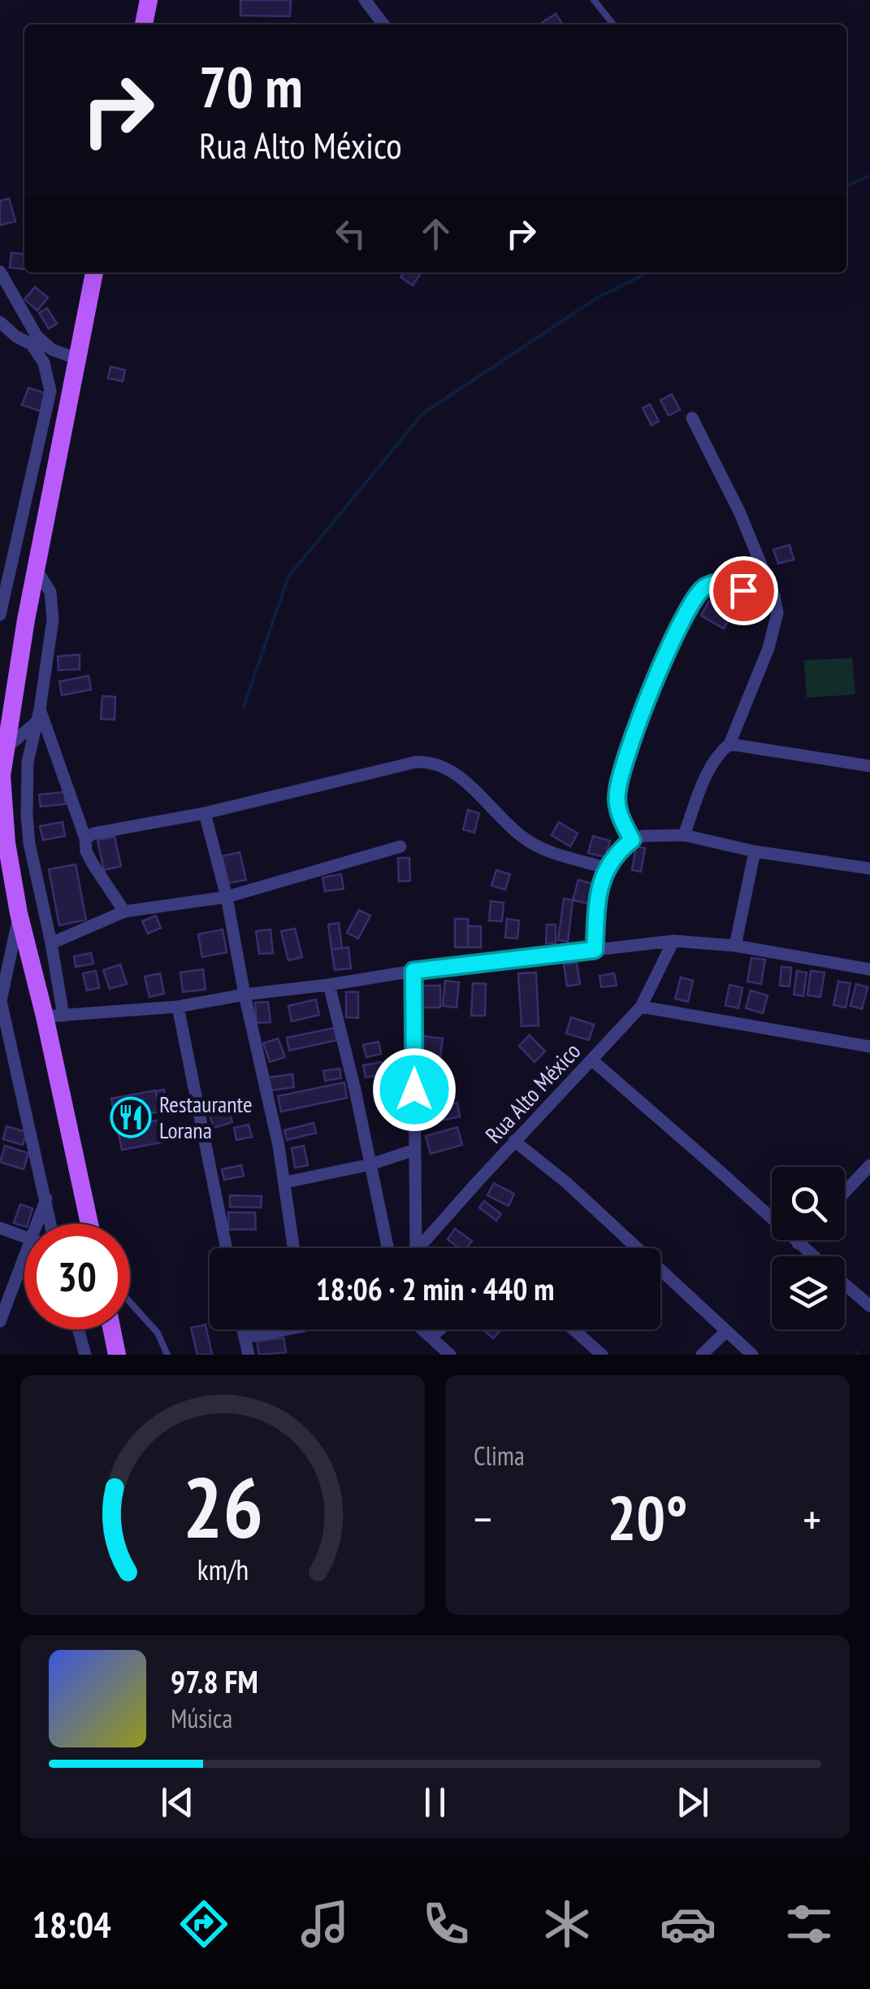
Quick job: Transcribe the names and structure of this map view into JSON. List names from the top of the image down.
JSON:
{
  "streets": {
    "street": ["Rua Alto México"]
  },
  "places": {
    "restaurant": ["Restaurante Lorana"]
  },
  "page": {
    "turn": ["70 m", "Rua Alto México"],
    "limit": "30",
    "trip": "18:06 · 2 min · 440 m",
    "tile": "Clima",
    "heat": ["−", "20°", "+"],
    "song": ["97.8 FM", "Música"],
    "tabs": "18:04",
    "gauge": ["26", "km/h"]
  }
}
